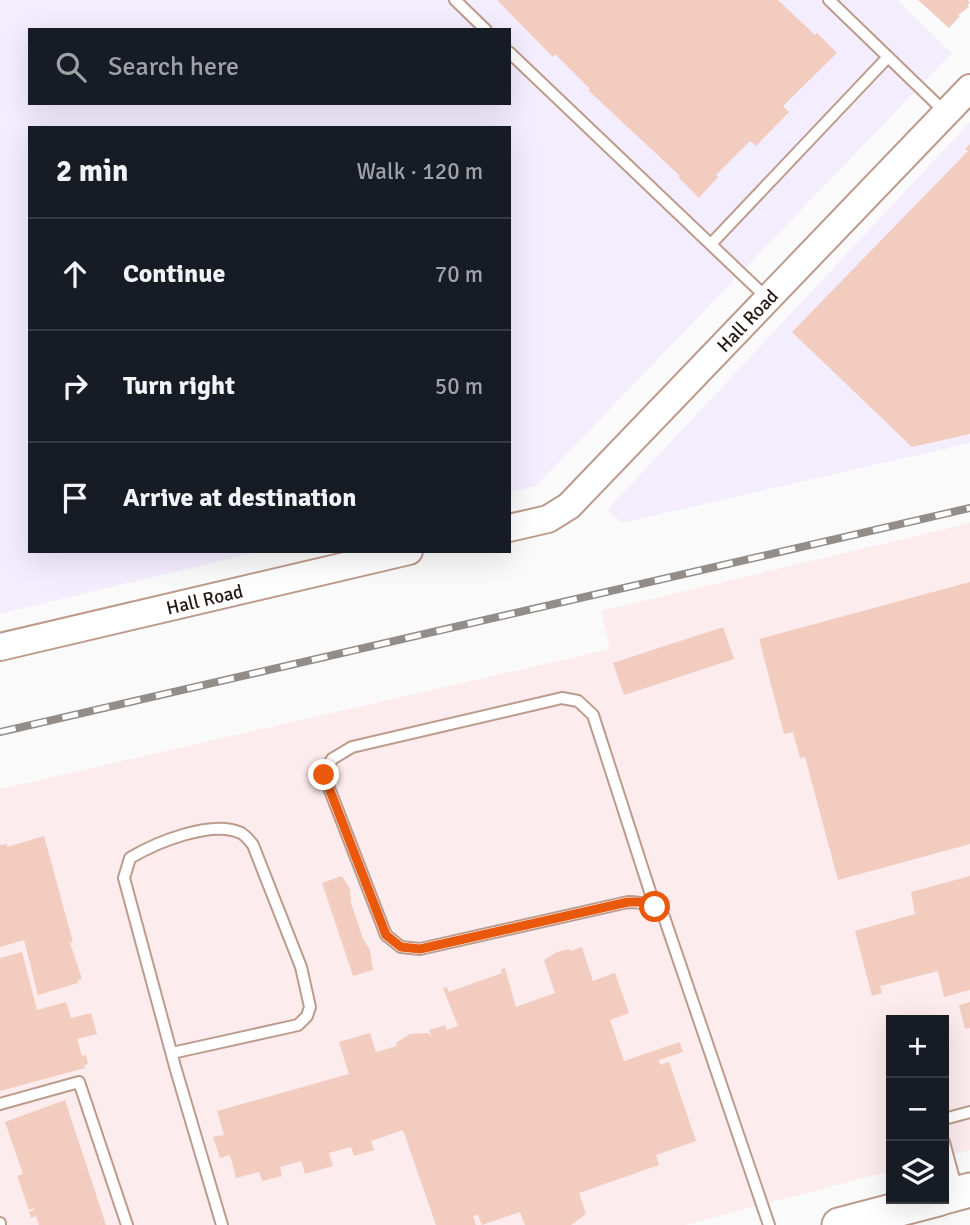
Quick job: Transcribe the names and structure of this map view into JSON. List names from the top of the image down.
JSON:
{
  "streets": {
    "street": ["Hall Road"]
  },
  "page": {
    "search": "Search here",
    "heading": ["2 min", "Walk · 120 m"],
    "list": [
      ["Continue", "70 m"],
      ["Turn right", "50 m"],
      "Arrive at destination"
    ],
    "map_buttons": ["+", "−"]
  }
}
